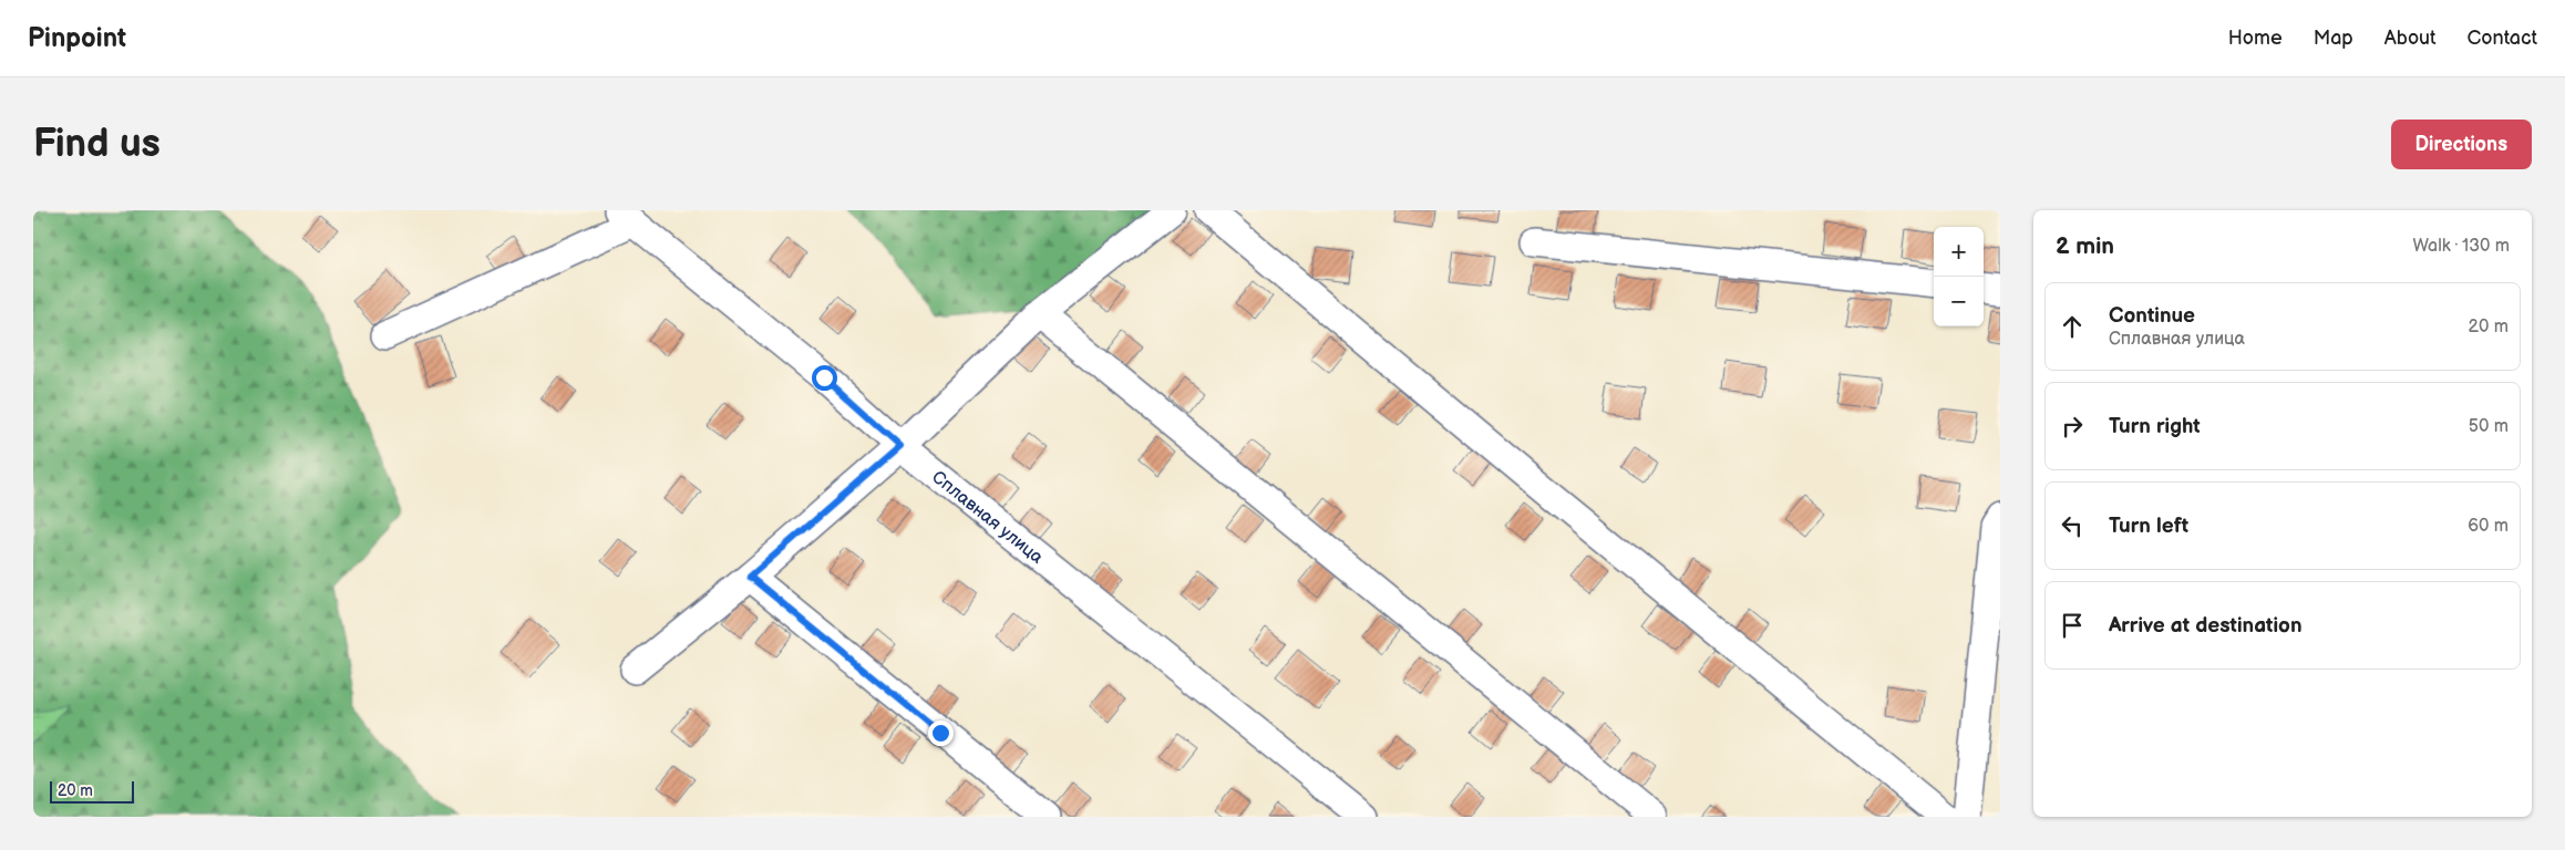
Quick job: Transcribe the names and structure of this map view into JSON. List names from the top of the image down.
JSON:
{
  "streets": {
    "lane": ["Сплавная улица"]
  },
  "scale_bar": "20 m",
  "page": {
    "header": "Pinpoint",
    "nav": [
      "Home",
      "Map",
      "About",
      "Contact"
    ],
    "buttons": "Directions",
    "title": "Find us",
    "heading": ["2 min", "Walk · 130 m"],
    "map_buttons": ["+", "−"],
    "list": [
      ["Continue", "Сплавная улица", "20 m"],
      ["Turn right", "50 m"],
      ["Turn left", "60 m"],
      "Arrive at destination"
    ],
    "scale": "20 m"
  }
}
